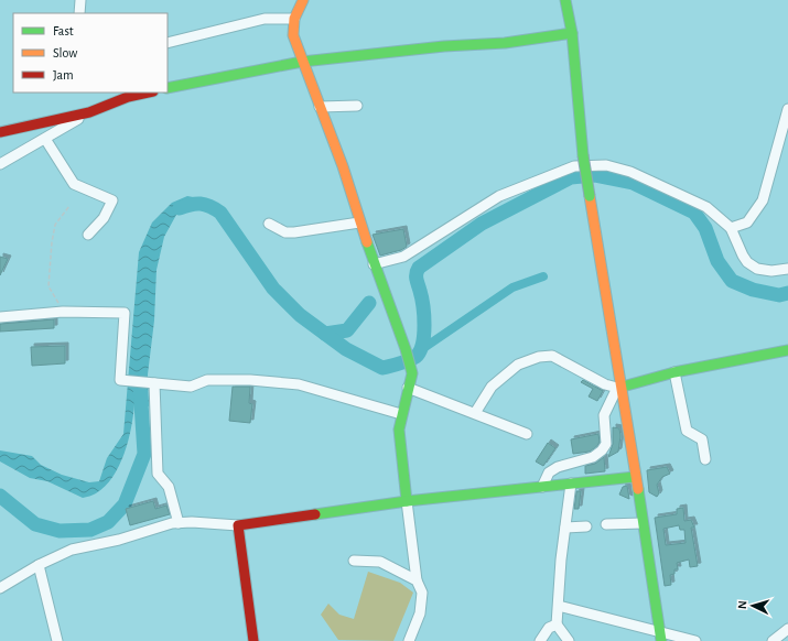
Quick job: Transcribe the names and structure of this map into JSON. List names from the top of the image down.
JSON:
{
  "legend": ["Fast", "Slow", "Jam"],
  "north": "left"
}
